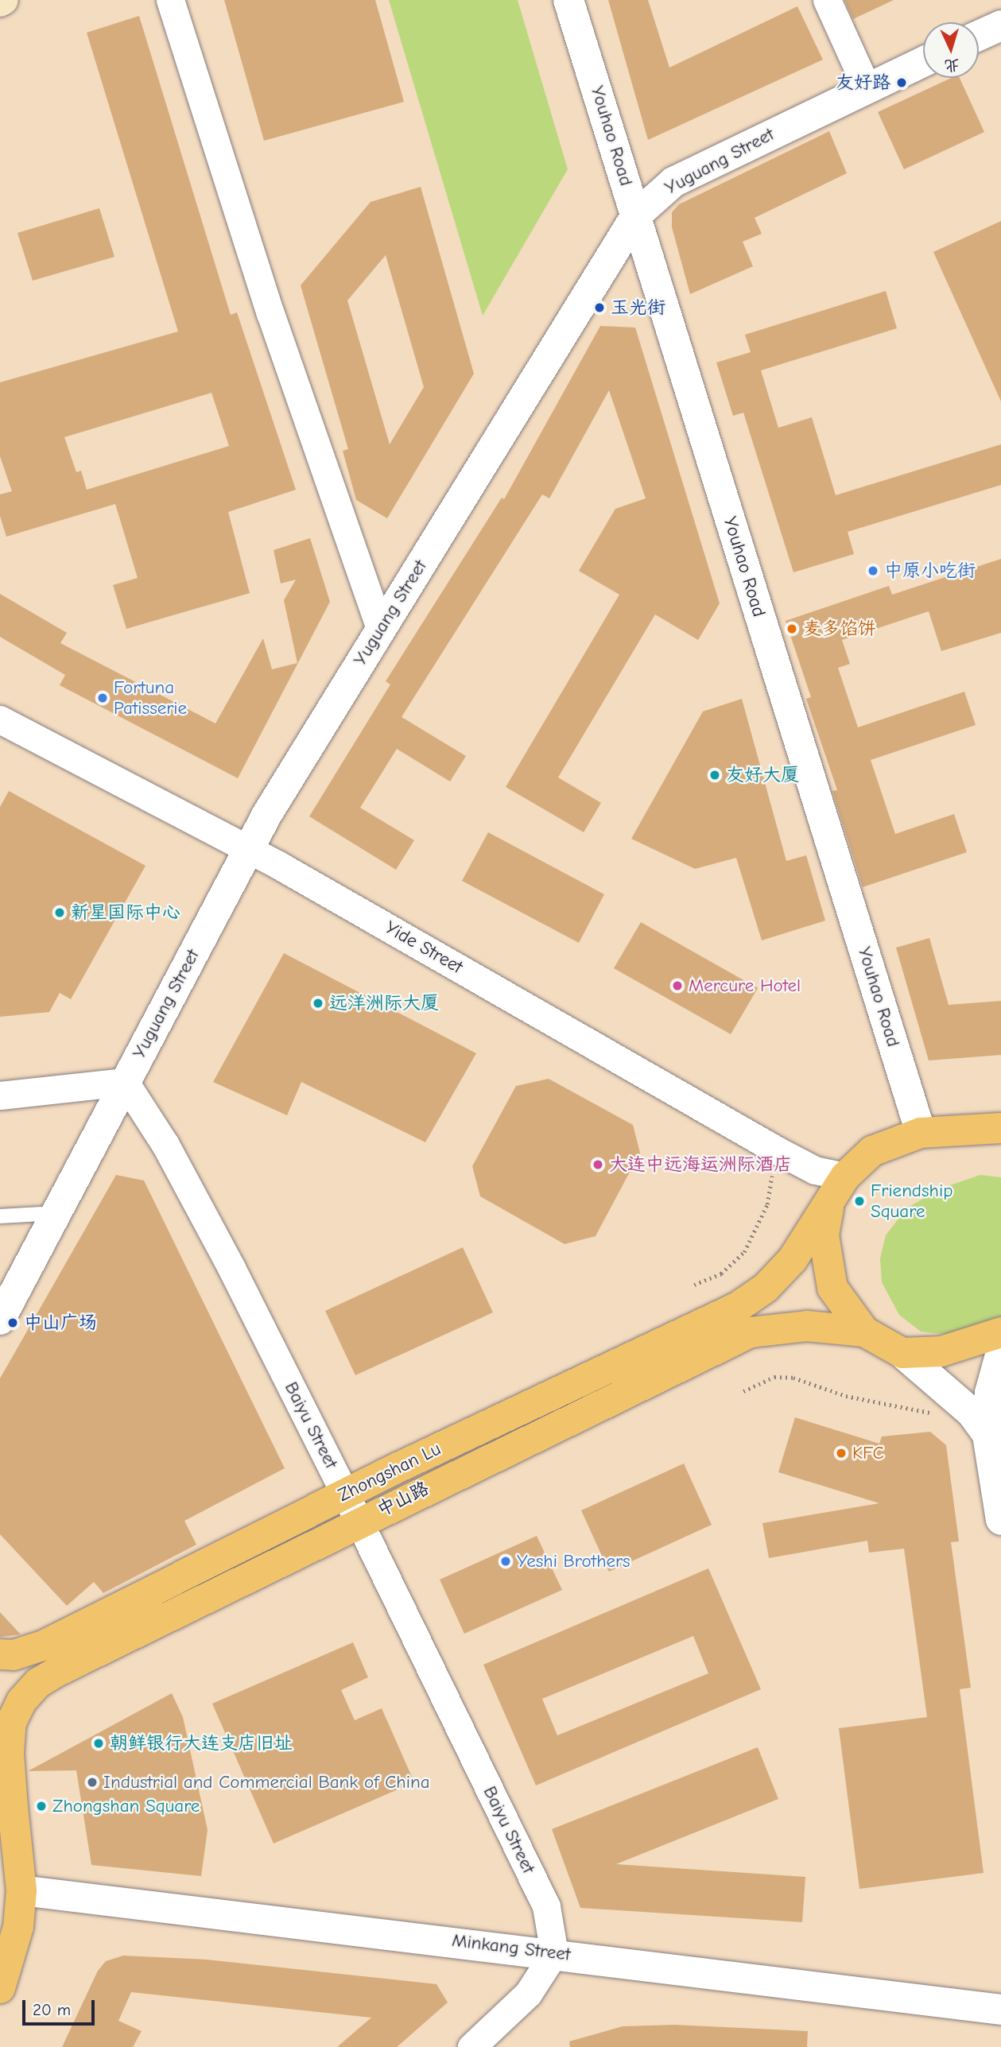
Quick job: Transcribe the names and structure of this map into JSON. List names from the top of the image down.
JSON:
{
  "streets": {
    "main road": ["Zhongshan Lu", "中山路"],
    "street": [
      "Youhao Road",
      "Yuguang Street",
      "Yide Street",
      "Baiyu Street",
      "Minkang Street"
    ]
  },
  "crossings": [
    ["Youhao Road", "Yuguang Street"],
    ["Yuguang Street", "Yide Street"],
    ["Yuguang Street", "Baiyu Street"],
    ["Baiyu Street", "Zhongshan Lu"],
    ["Baiyu Street", "中山路"],
    ["Baiyu Street", "Minkang Street"],
    ["Zhongshan Lu", "中山路"]
  ],
  "places": [
    "友好路",
    "玉光街",
    "中原小吃街",
    "麦多馅饼",
    "Fortuna Patisserie",
    "友好大厦",
    "新星国际中心",
    "Mercure Hotel",
    "远洋洲际大厦",
    "大连中远海运洲际酒店",
    "Friendship Square",
    "中山广场",
    "KFC",
    "Yeshi Brothers",
    "朝鲜银行大连支店旧址",
    "Industrial and Commercial Bank of China",
    "Zhongshan Square"
  ],
  "scale_bar": "20 m",
  "north": "bottom"
}
